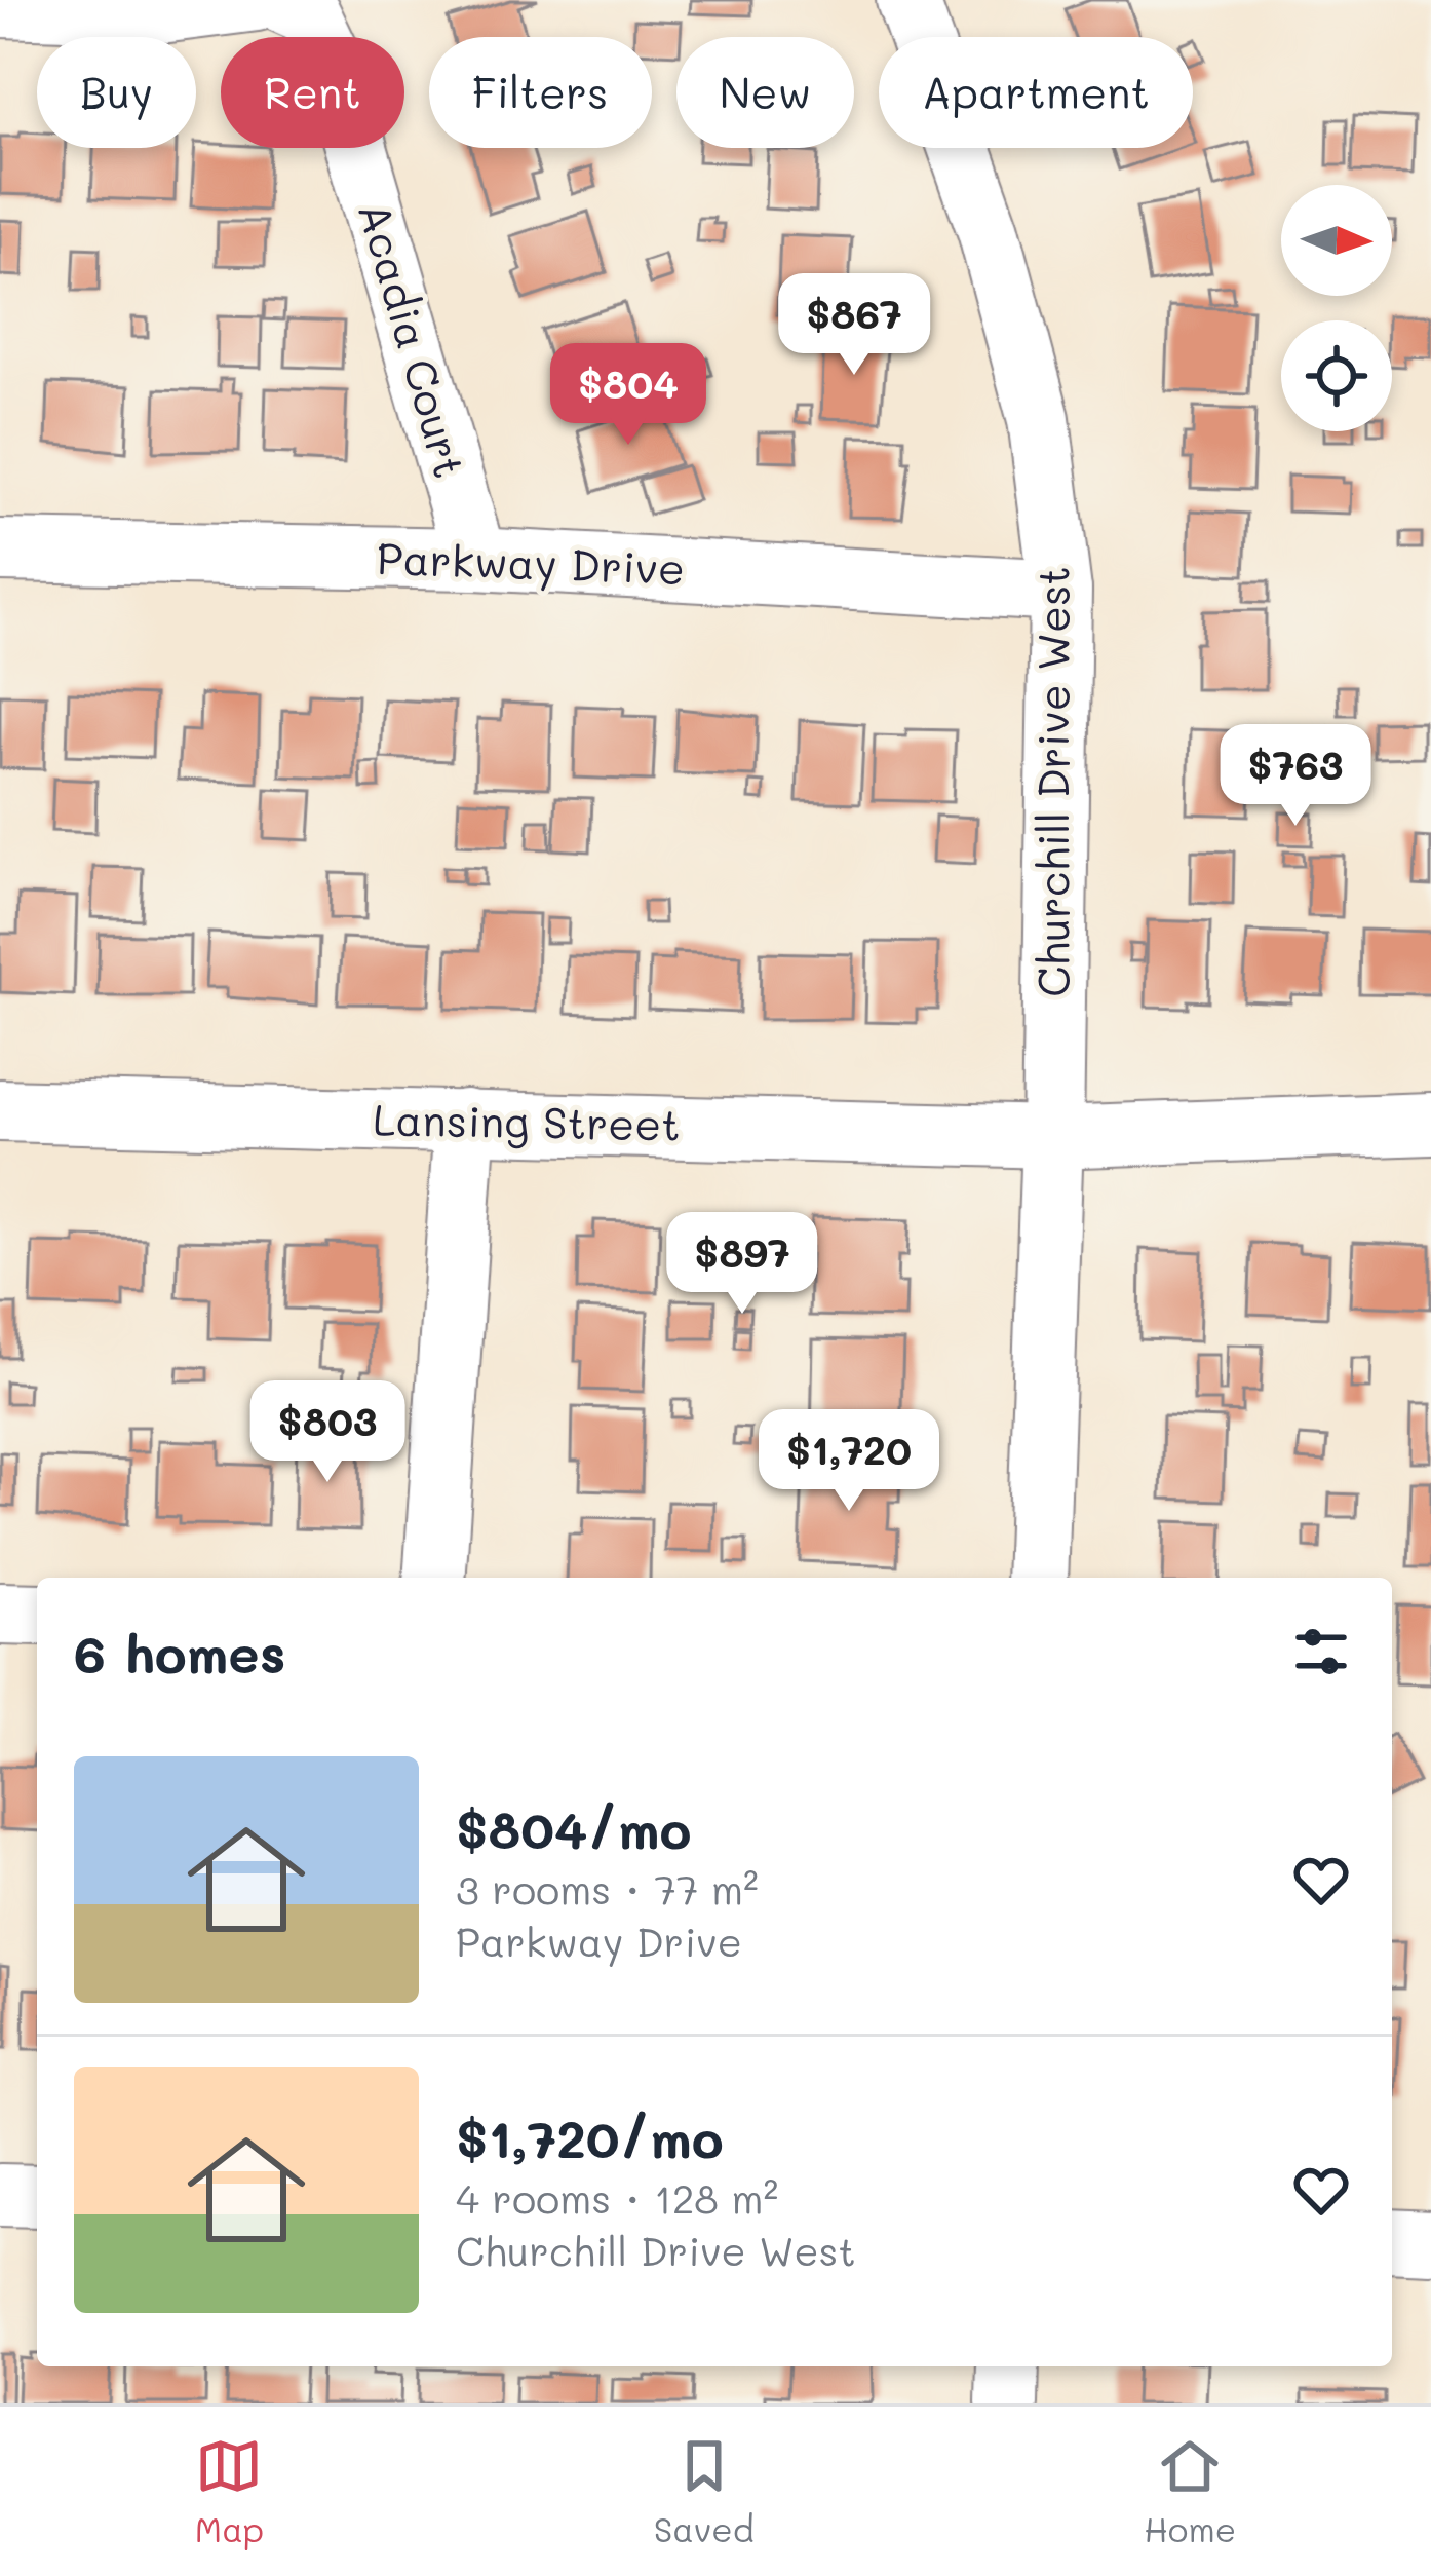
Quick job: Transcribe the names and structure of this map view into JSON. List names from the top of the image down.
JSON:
{
  "streets": {
    "street": [
      "Acadia Court",
      "Parkway Drive",
      "Churchill Drive West",
      "Lansing Street"
    ]
  },
  "crossings": [
    ["Acadia Court", "Parkway Drive"],
    ["Parkway Drive", "Churchill Drive West"],
    ["Churchill Drive West", "Lansing Street"]
  ],
  "north": "right",
  "page": {
    "chip": [
      "Buy",
      "Rent",
      "Filters",
      "New",
      "Apartment"
    ],
    "price": [
      "$867",
      "$804",
      "$763",
      "$897",
      "$803",
      "$1,720"
    ],
    "heading": "6 homes",
    "list": [
      {
        "name": "$804/mo",
        "note": "3 rooms · 77 m² · Parkway Drive"
      },
      {
        "name": "$1,720/mo",
        "note": "4 rooms · 128 m² · Churchill Drive West"
      }
    ],
    "tabs": ["Map", "Saved", "Home"]
  }
}
